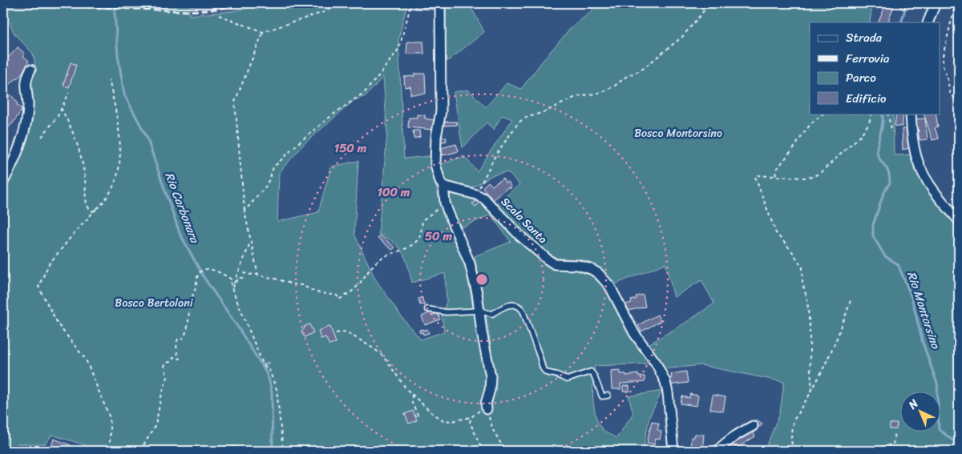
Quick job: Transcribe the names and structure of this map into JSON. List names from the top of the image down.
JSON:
{
  "streets": {
    "street": ["Scala Santa"]
  },
  "water": ["Rio Carbonara", "Rio Montorsino"],
  "parks": ["Bosco Montorsino", "Bosco Bertoloni"],
  "legend": [
    "Strada",
    "Ferrovia",
    "Parco",
    "Edificio"
  ],
  "north": "top left",
  "rings": ["150 m", "100 m", "50 m"]
}
